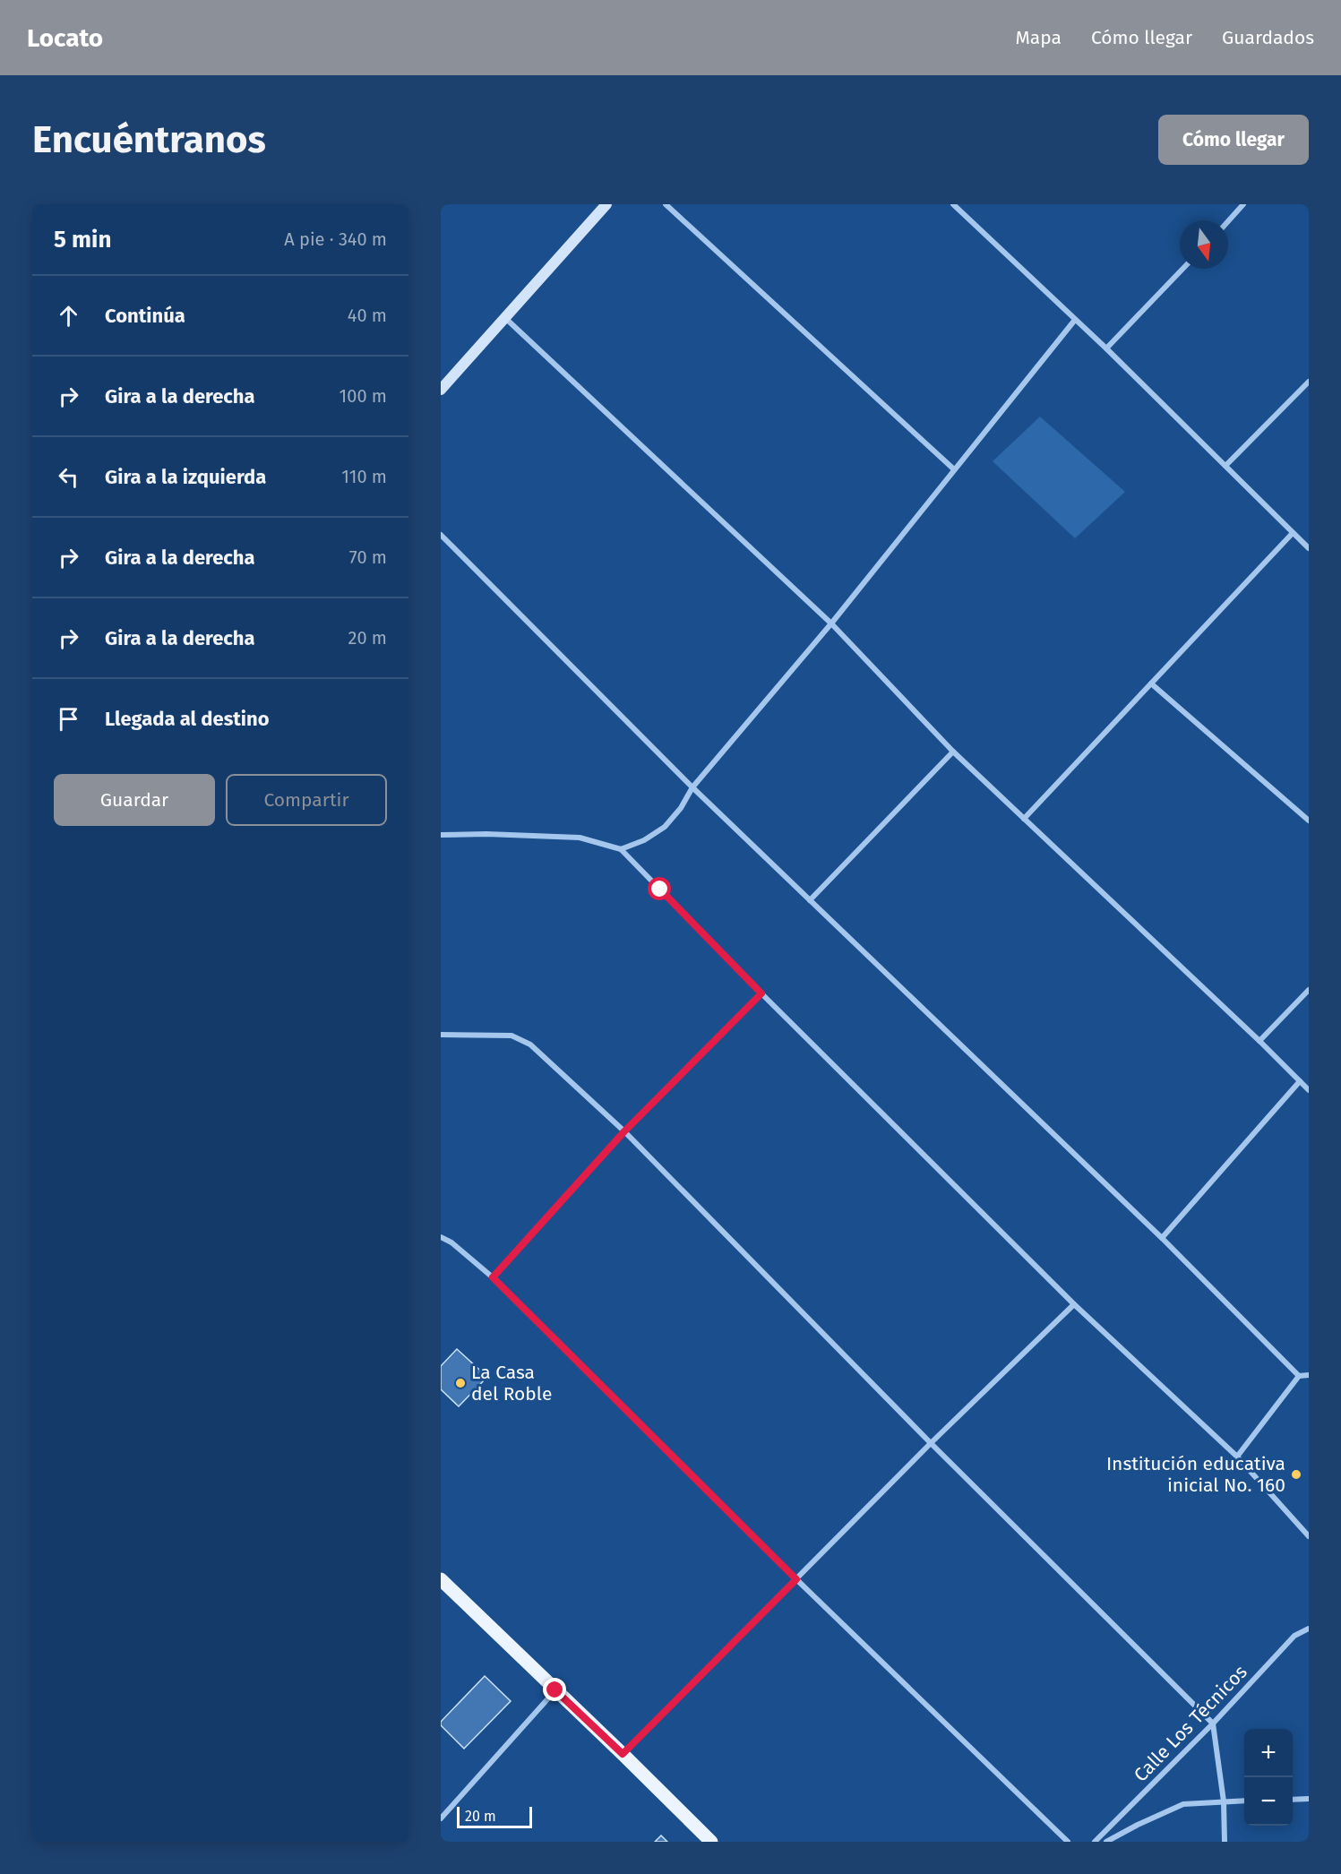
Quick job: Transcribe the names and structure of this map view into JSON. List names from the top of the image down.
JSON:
{
  "streets": {
    "street": ["Calle Los Técnicos"]
  },
  "places": ["La Casa del Roble", "Institución educativa inicial No. 160"],
  "scale_bar": "20 m",
  "north": "bottom",
  "page": {
    "header": "Locato",
    "nav": ["Mapa", "Cómo llegar", "Guardados"],
    "buttons": [
      "Cómo llegar",
      ["Guardar", "Compartir"]
    ],
    "title": "Encuéntranos",
    "heading": ["5 min", "A pie · 340 m"],
    "list": [
      ["Continúa", "40 m"],
      ["Gira a la derecha", "100 m"],
      ["Gira a la izquierda", "110 m"],
      ["Gira a la derecha", "70 m"],
      ["Gira a la derecha", "20 m"],
      "Llegada al destino"
    ],
    "map_buttons": ["+", "−"],
    "scale": "20 m"
  }
}
